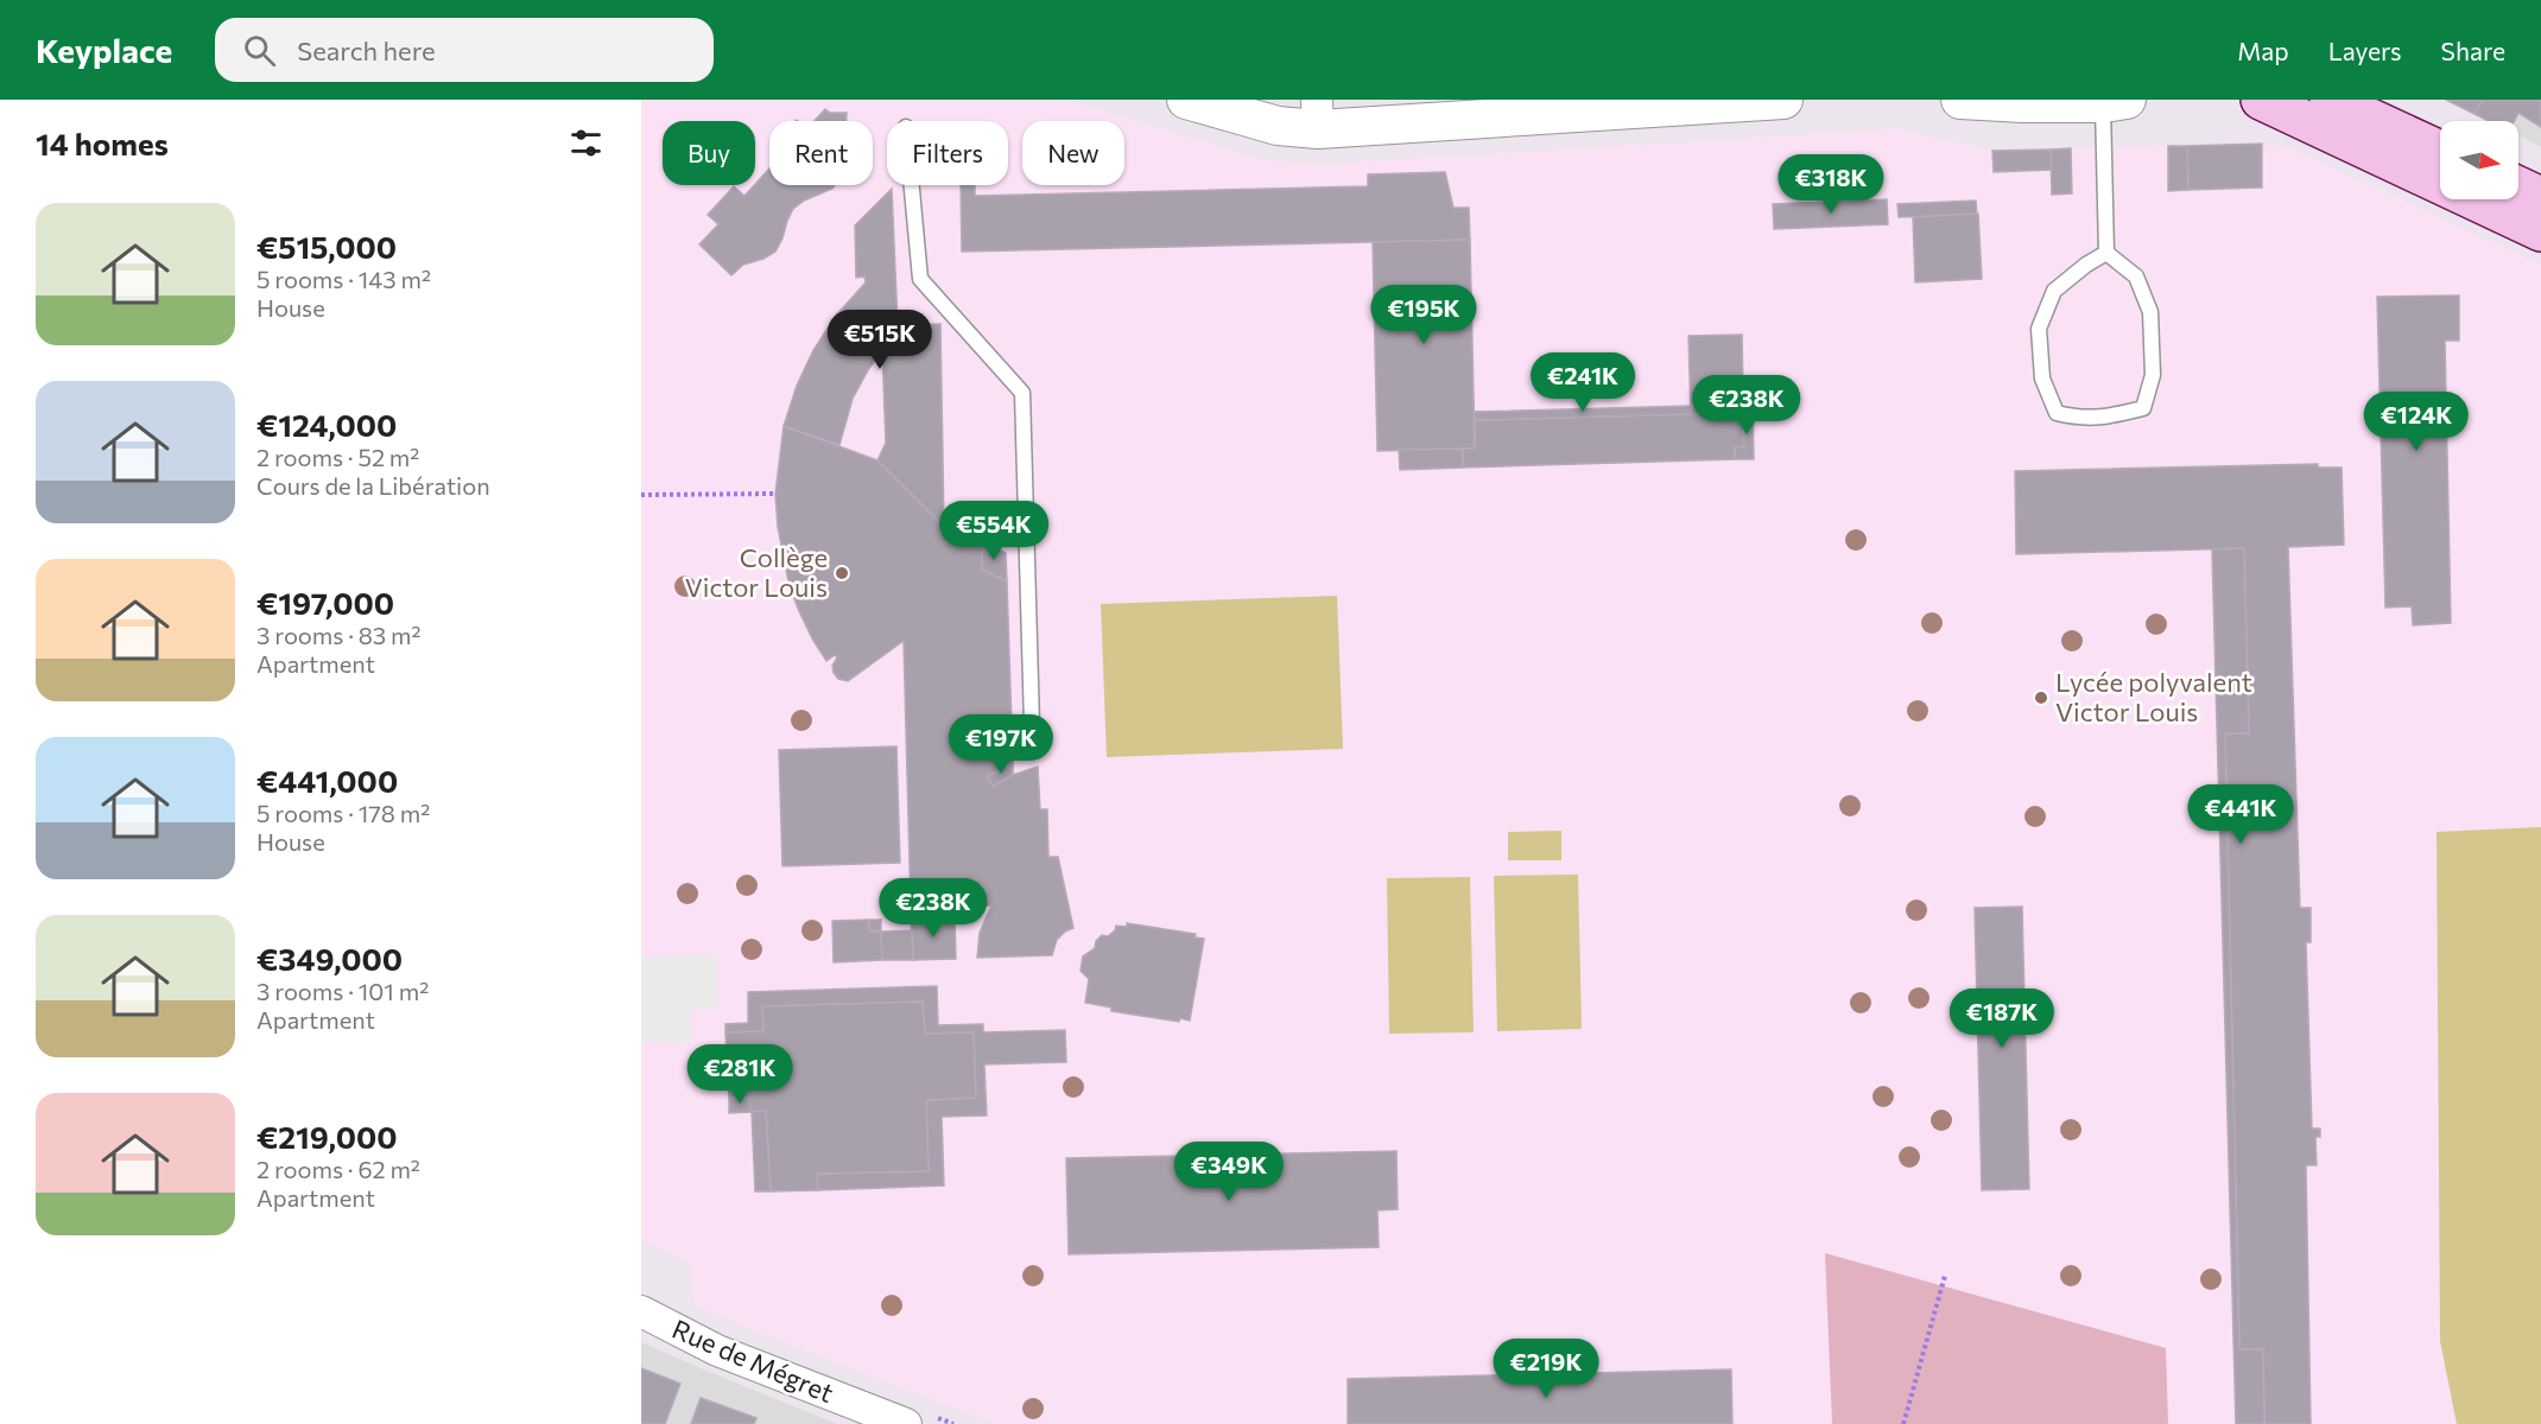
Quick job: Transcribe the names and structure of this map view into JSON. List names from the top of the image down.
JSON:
{
  "streets": {
    "street": ["Rue de Mégret"]
  },
  "places": ["Collège Victor Louis", "Lycée polyvalent Victor Louis"],
  "north": "right",
  "page": {
    "header": "Keyplace",
    "search": "Search here",
    "nav": ["Map", "Layers", "Share"],
    "heading": "14 homes",
    "chip": [
      "Buy",
      "Rent",
      "Filters",
      "New"
    ],
    "price": [
      "€318K",
      "€195K",
      "€515K",
      "€241K",
      "€238K",
      "€124K",
      "€554K",
      "€197K",
      "€441K",
      "€238K",
      "€187K",
      "€281K",
      "€349K",
      "€219K"
    ],
    "list": [
      {
        "name": "€515,000",
        "note": "5 rooms · 143 m² · House"
      },
      {
        "name": "€124,000",
        "note": "2 rooms · 52 m² · Cours de la Libération"
      },
      {
        "name": "€197,000",
        "note": "3 rooms · 83 m² · Apartment"
      },
      {
        "name": "€441,000",
        "note": "5 rooms · 178 m² · House"
      },
      {
        "name": "€349,000",
        "note": "3 rooms · 101 m² · Apartment"
      },
      {
        "name": "€219,000",
        "note": "2 rooms · 62 m² · Apartment"
      }
    ]
  }
}
